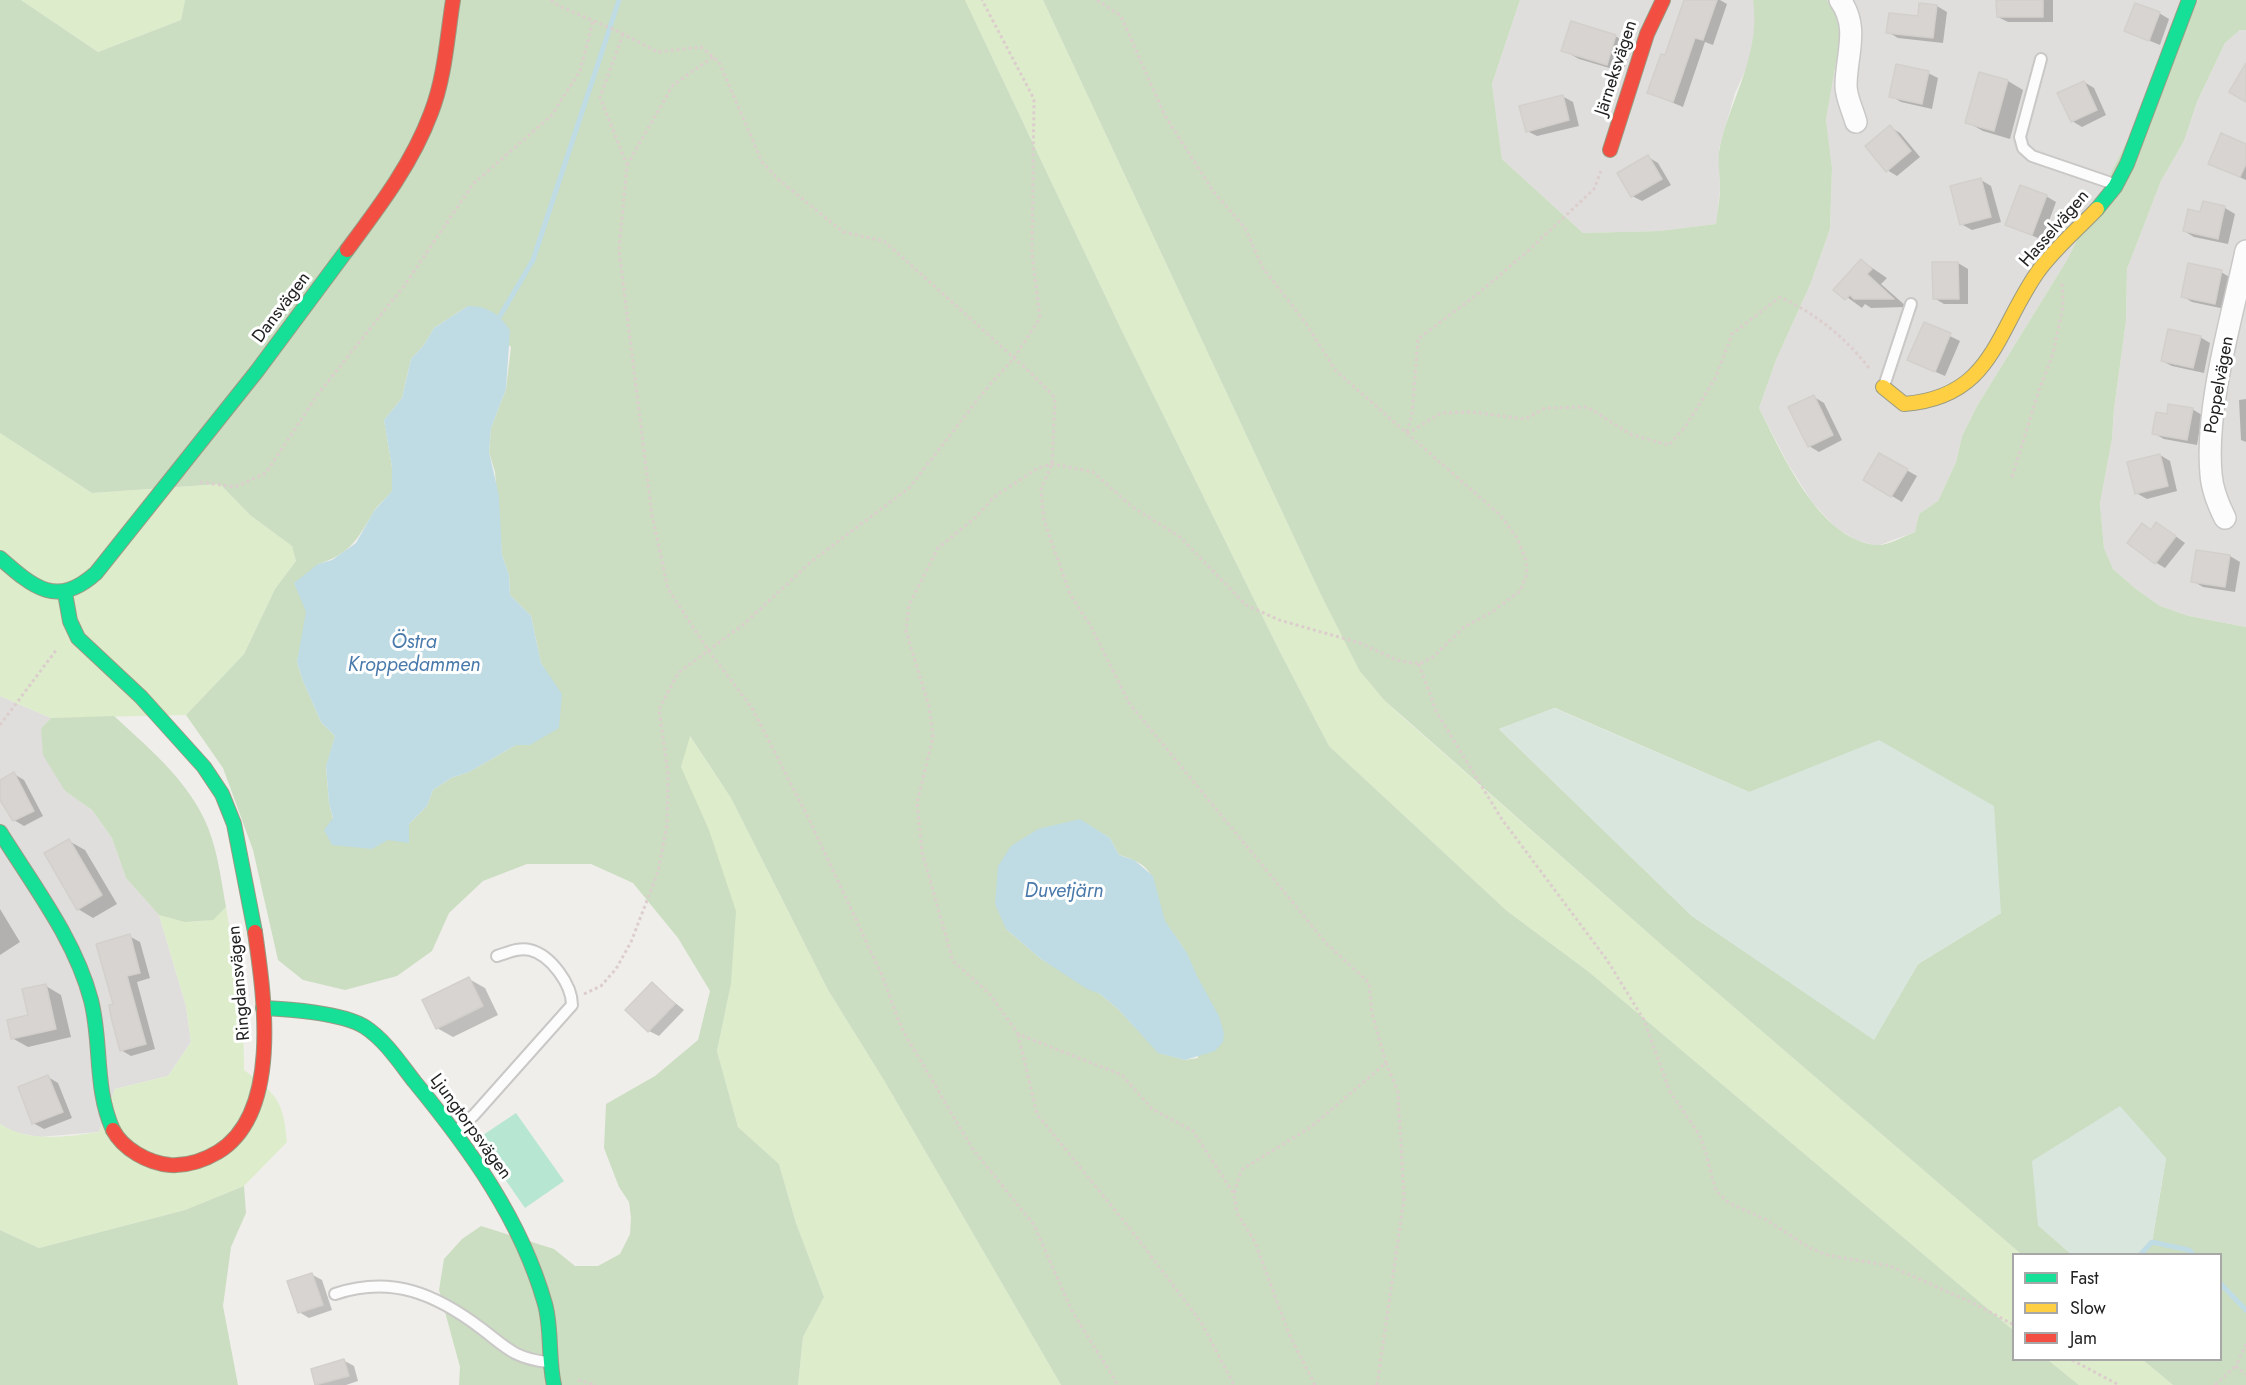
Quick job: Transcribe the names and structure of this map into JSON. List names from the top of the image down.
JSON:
{
  "streets": {
    "street": [
      "Järneksvägen",
      "Hasselvägen",
      "Dansvägen",
      "Poppelvägen",
      "Ringdansvägen",
      "Ljungtorpsvägen"
    ]
  },
  "crossings": [
    ["Dansvägen", "Ringdansvägen"],
    ["Ringdansvägen", "Ljungtorpsvägen"]
  ],
  "water": ["Östra Kroppedammen", "Duvetjärn"],
  "legend": ["Fast", "Slow", "Jam"]
}
